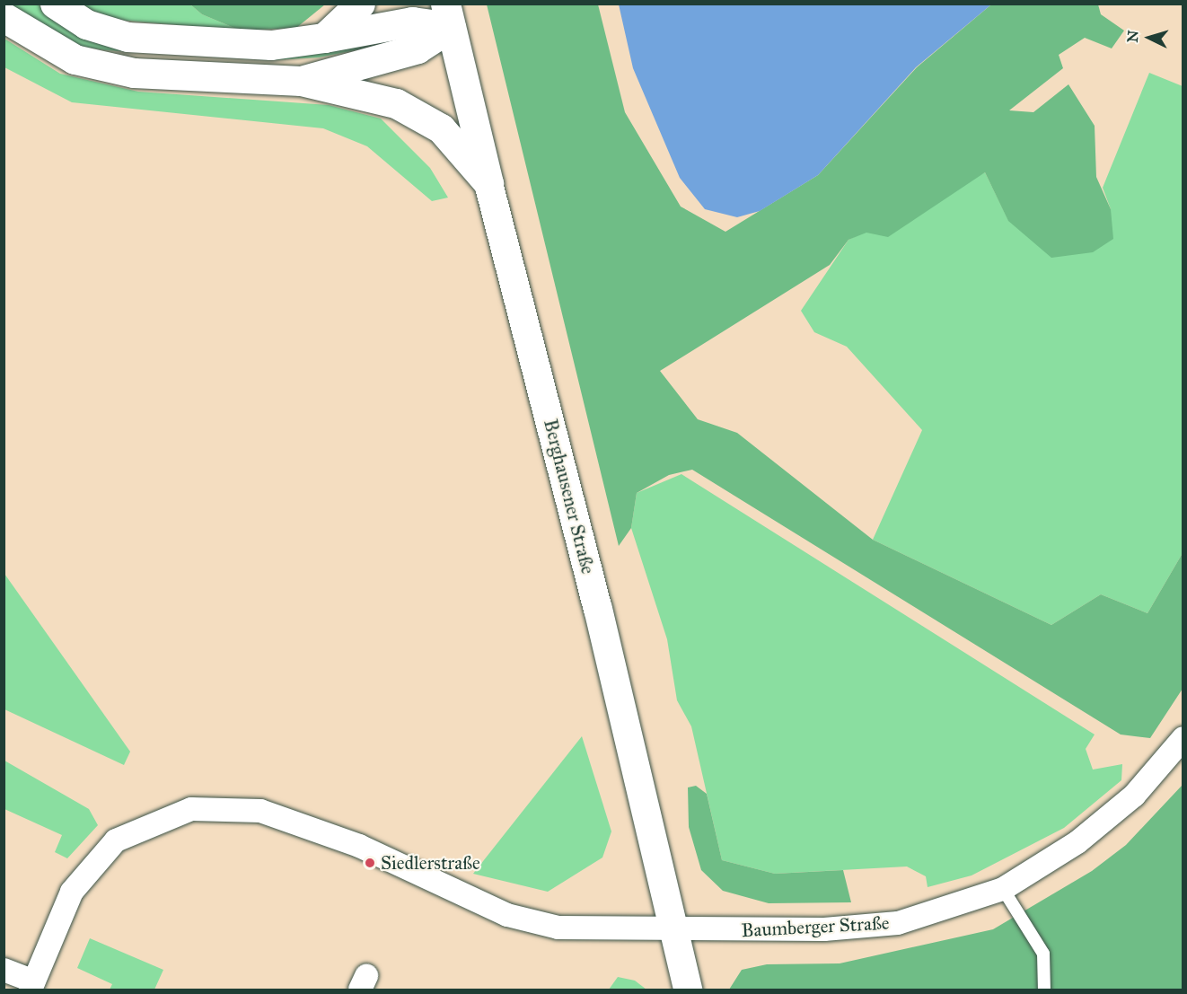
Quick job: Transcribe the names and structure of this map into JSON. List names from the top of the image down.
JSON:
{
  "streets": {
    "main road": ["Berghausener Straße"],
    "street": ["Baumberger Straße"]
  },
  "crossings": [
    ["Berghausener Straße", "Baumberger Straße"]
  ],
  "places": ["Siedlerstraße"],
  "north": "left"
}
